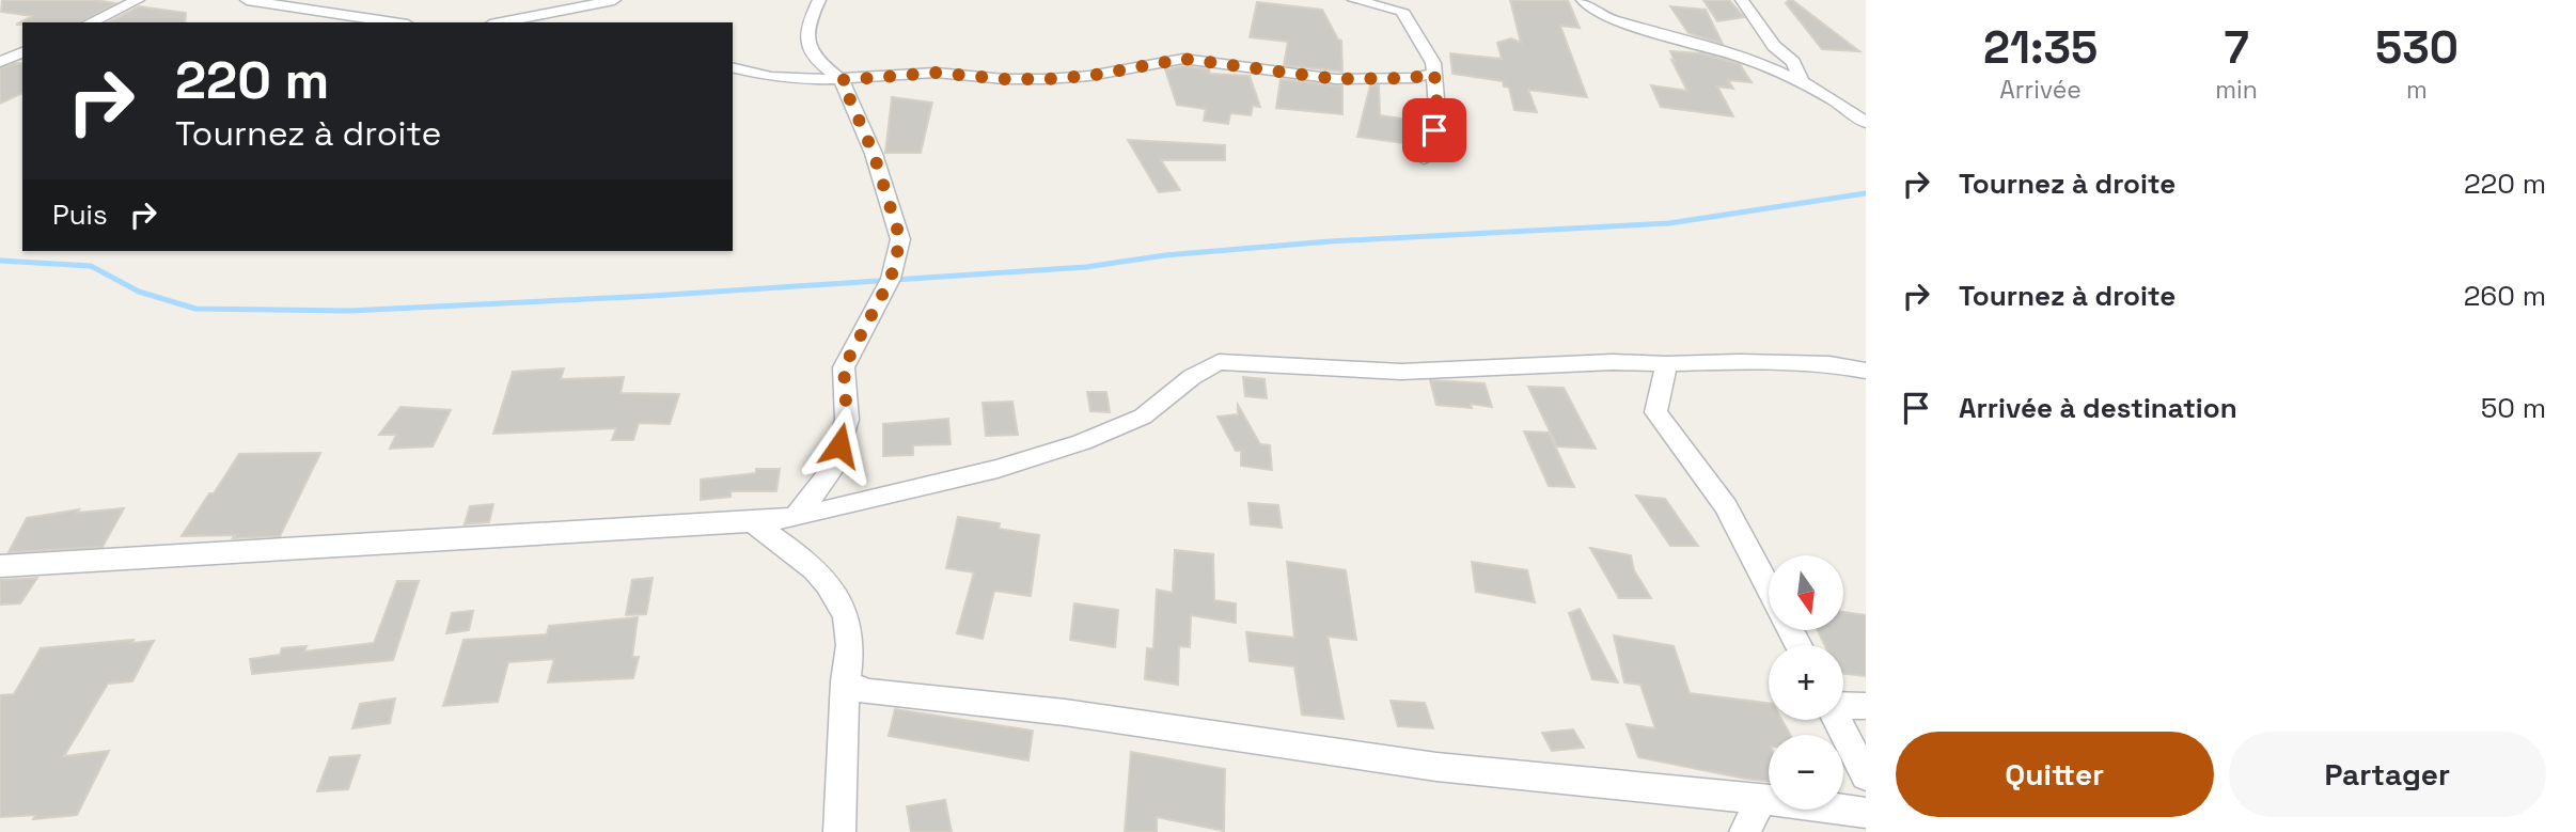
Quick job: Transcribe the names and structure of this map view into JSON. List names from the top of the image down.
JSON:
{
  "north": "bottom",
  "page": {
    "eta": [
      "21:35",
      "Arrivée",
      "7",
      "min",
      "530",
      "m"
    ],
    "turn": ["220 m", "Tournez à droite"],
    "list": [
      {
        "name": "Tournez à droite",
        "value": "220 m"
      },
      {
        "name": "Tournez à droite",
        "value": "260 m"
      },
      {
        "name": "Arrivée à destination",
        "value": "50 m"
      }
    ],
    "then": "Puis",
    "map_buttons": ["+", "−"],
    "buttons": ["Quitter", "Partager"]
  }
}
